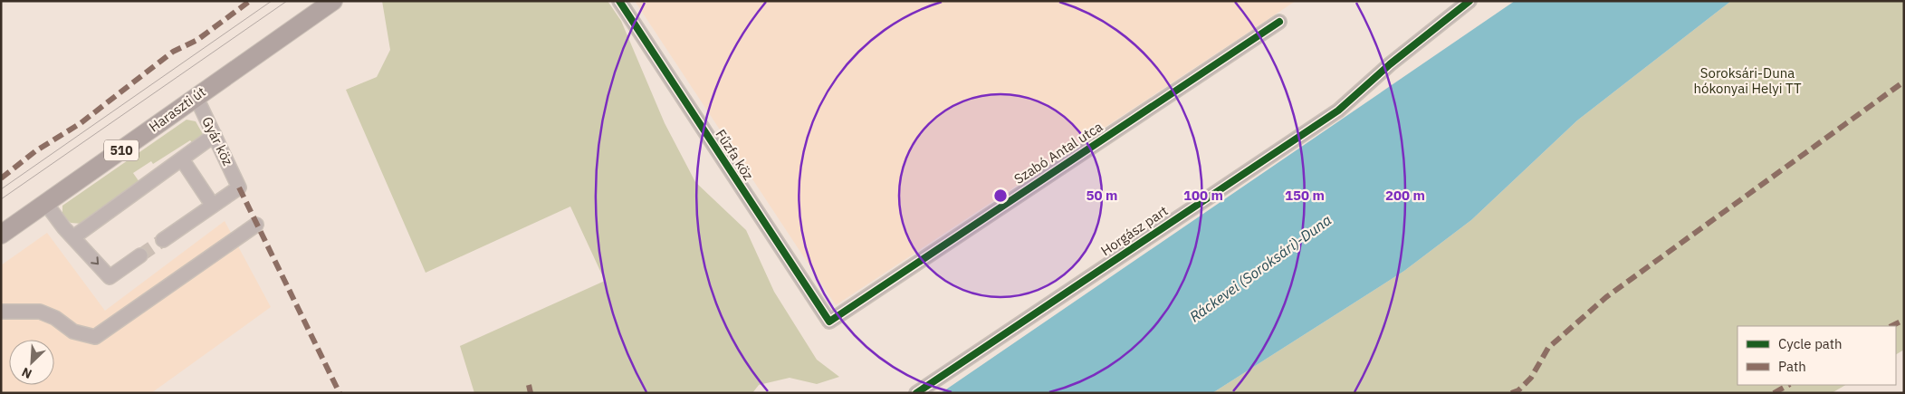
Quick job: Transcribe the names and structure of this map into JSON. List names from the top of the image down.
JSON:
{
  "streets": {
    "main road": ["Haraszti út", "510"],
    "street": [
      "Gyár köz",
      "Szabó Antal utca",
      "Fűzfa köz",
      "Horgász part"
    ]
  },
  "crossings": [
    ["Haraszti út", "Gyár köz"],
    ["Szabó Antal utca", "Fűzfa köz"]
  ],
  "water": ["Ráckevei (Soroksári)-Duna"],
  "parks": ["Soroksári-Duna hókonyai Helyi TT"],
  "legend": ["Cycle path", "Path"],
  "north": "bottom left",
  "rings": [
    "50 m",
    "100 m",
    "150 m",
    "200 m"
  ]
}
